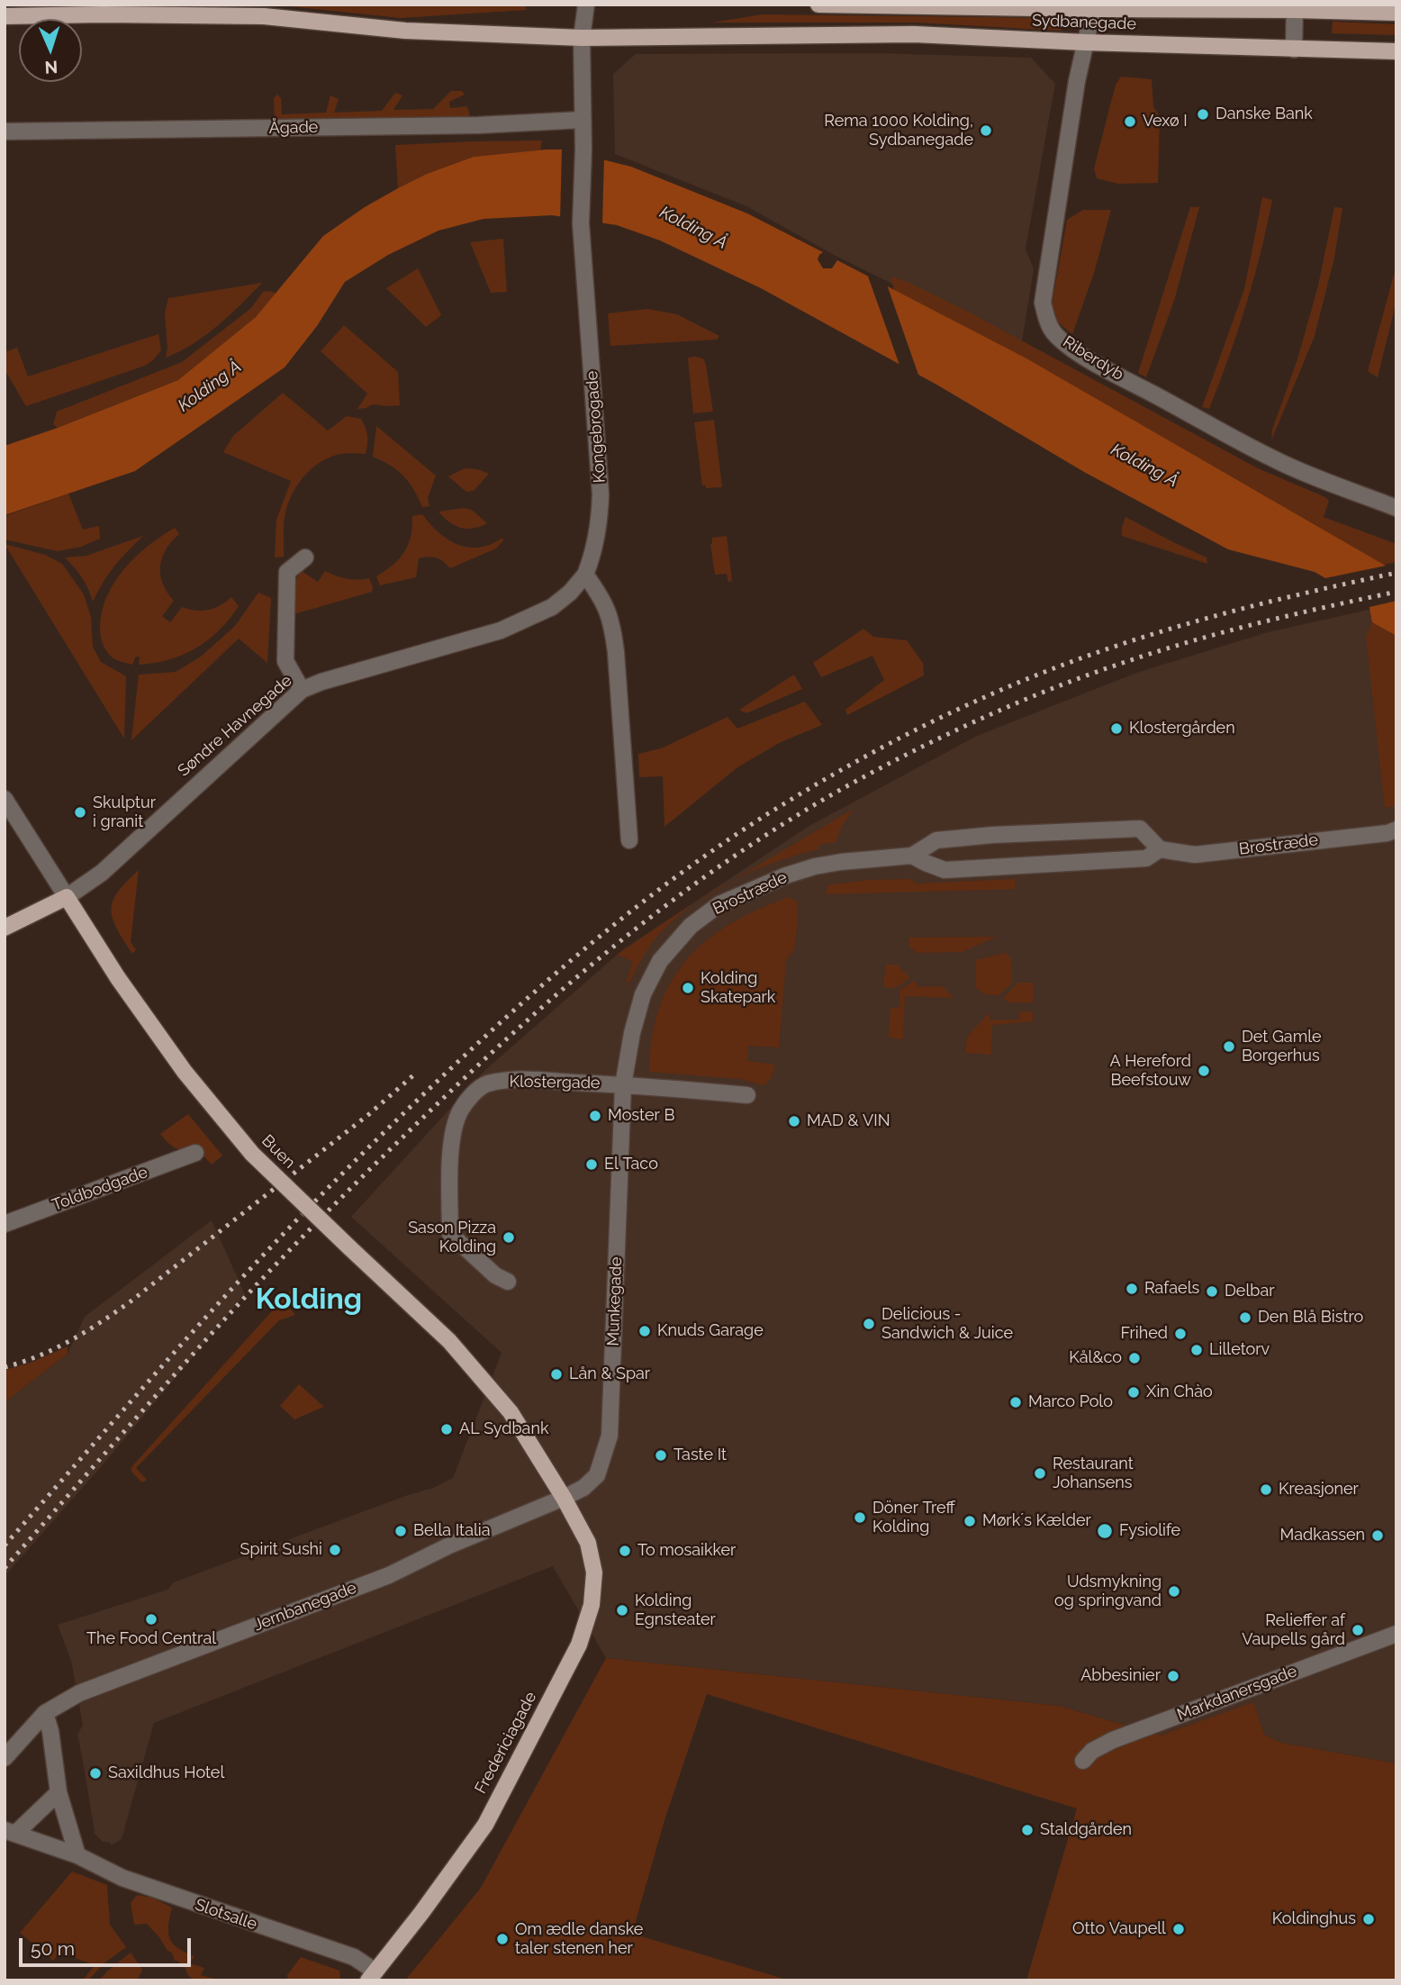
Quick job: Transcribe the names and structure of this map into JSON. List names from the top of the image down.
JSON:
{
  "streets": {
    "main road": [
      "Sydbanegade",
      "Søndre Havnegade",
      "Buen",
      "Fredericiagade"
    ],
    "street": [
      "Ågade",
      "Riberdyb",
      "Kongebrogade",
      "Brostræde",
      "Klostergade",
      "Toldbodgade",
      "Munkegade",
      "Jernbanegade",
      "Markdanersgade",
      "Slotsalle"
    ]
  },
  "crossings": [
    ["Sydbanegade", "Riberdyb"],
    ["Sydbanegade", "Kongebrogade"],
    ["Ågade", "Kongebrogade"],
    ["Kongebrogade", "Søndre Havnegade"],
    ["Søndre Havnegade", "Buen"],
    ["Brostræde", "Klostergade"],
    ["Brostræde", "Munkegade"],
    ["Klostergade", "Munkegade"],
    ["Buen", "Munkegade"],
    ["Buen", "Jernbanegade"],
    ["Buen", "Fredericiagade"],
    ["Munkegade", "Jernbanegade"],
    ["Munkegade", "Fredericiagade"],
    ["Jernbanegade", "Fredericiagade"],
    ["Fredericiagade", "Slotsalle"]
  ],
  "districts": ["Kolding"],
  "water": ["Kolding Å"],
  "places": [
    "Danske Bank",
    "Vexø I",
    "Rema 1000 Kolding, Sydbanegade",
    "Klostergården",
    "Skulptur i granit",
    "Kolding Skatepark",
    "Det Gamle Borgerhus",
    "A Hereford Beefstouw",
    "Moster B",
    "MAD & VIN",
    "El Taco",
    "Sason Pizza Kolding",
    "Rafaels",
    "Delbar",
    "Den Blå Bistro",
    "Delicious - Sandwich & Juice",
    "Knuds Garage",
    "Frihed",
    "Lilletorv",
    "Kål&co",
    "Lån & Spar",
    "Xin Chào",
    "Marco Polo",
    "AL Sydbank",
    "Taste It",
    "Restaurant Johansens",
    "Kreasjoner",
    "Döner Treff Kolding",
    "Mørk´s Kælder",
    "Bella Italia",
    "Fysiolife",
    "Madkassen",
    "Spirit Sushi",
    "To mosaikker",
    "Udsmykning og springvand",
    "Kolding Egnsteater",
    "The Food Central",
    "Relieffer af Vaupells gård",
    "Abbesinier",
    "Saxildhus Hotel",
    "Staldgården",
    "Koldinghus",
    "Otto Vaupell",
    "Om ædle danske taler stenen her"
  ],
  "scale_bar": "50 m",
  "north": "bottom"
}
